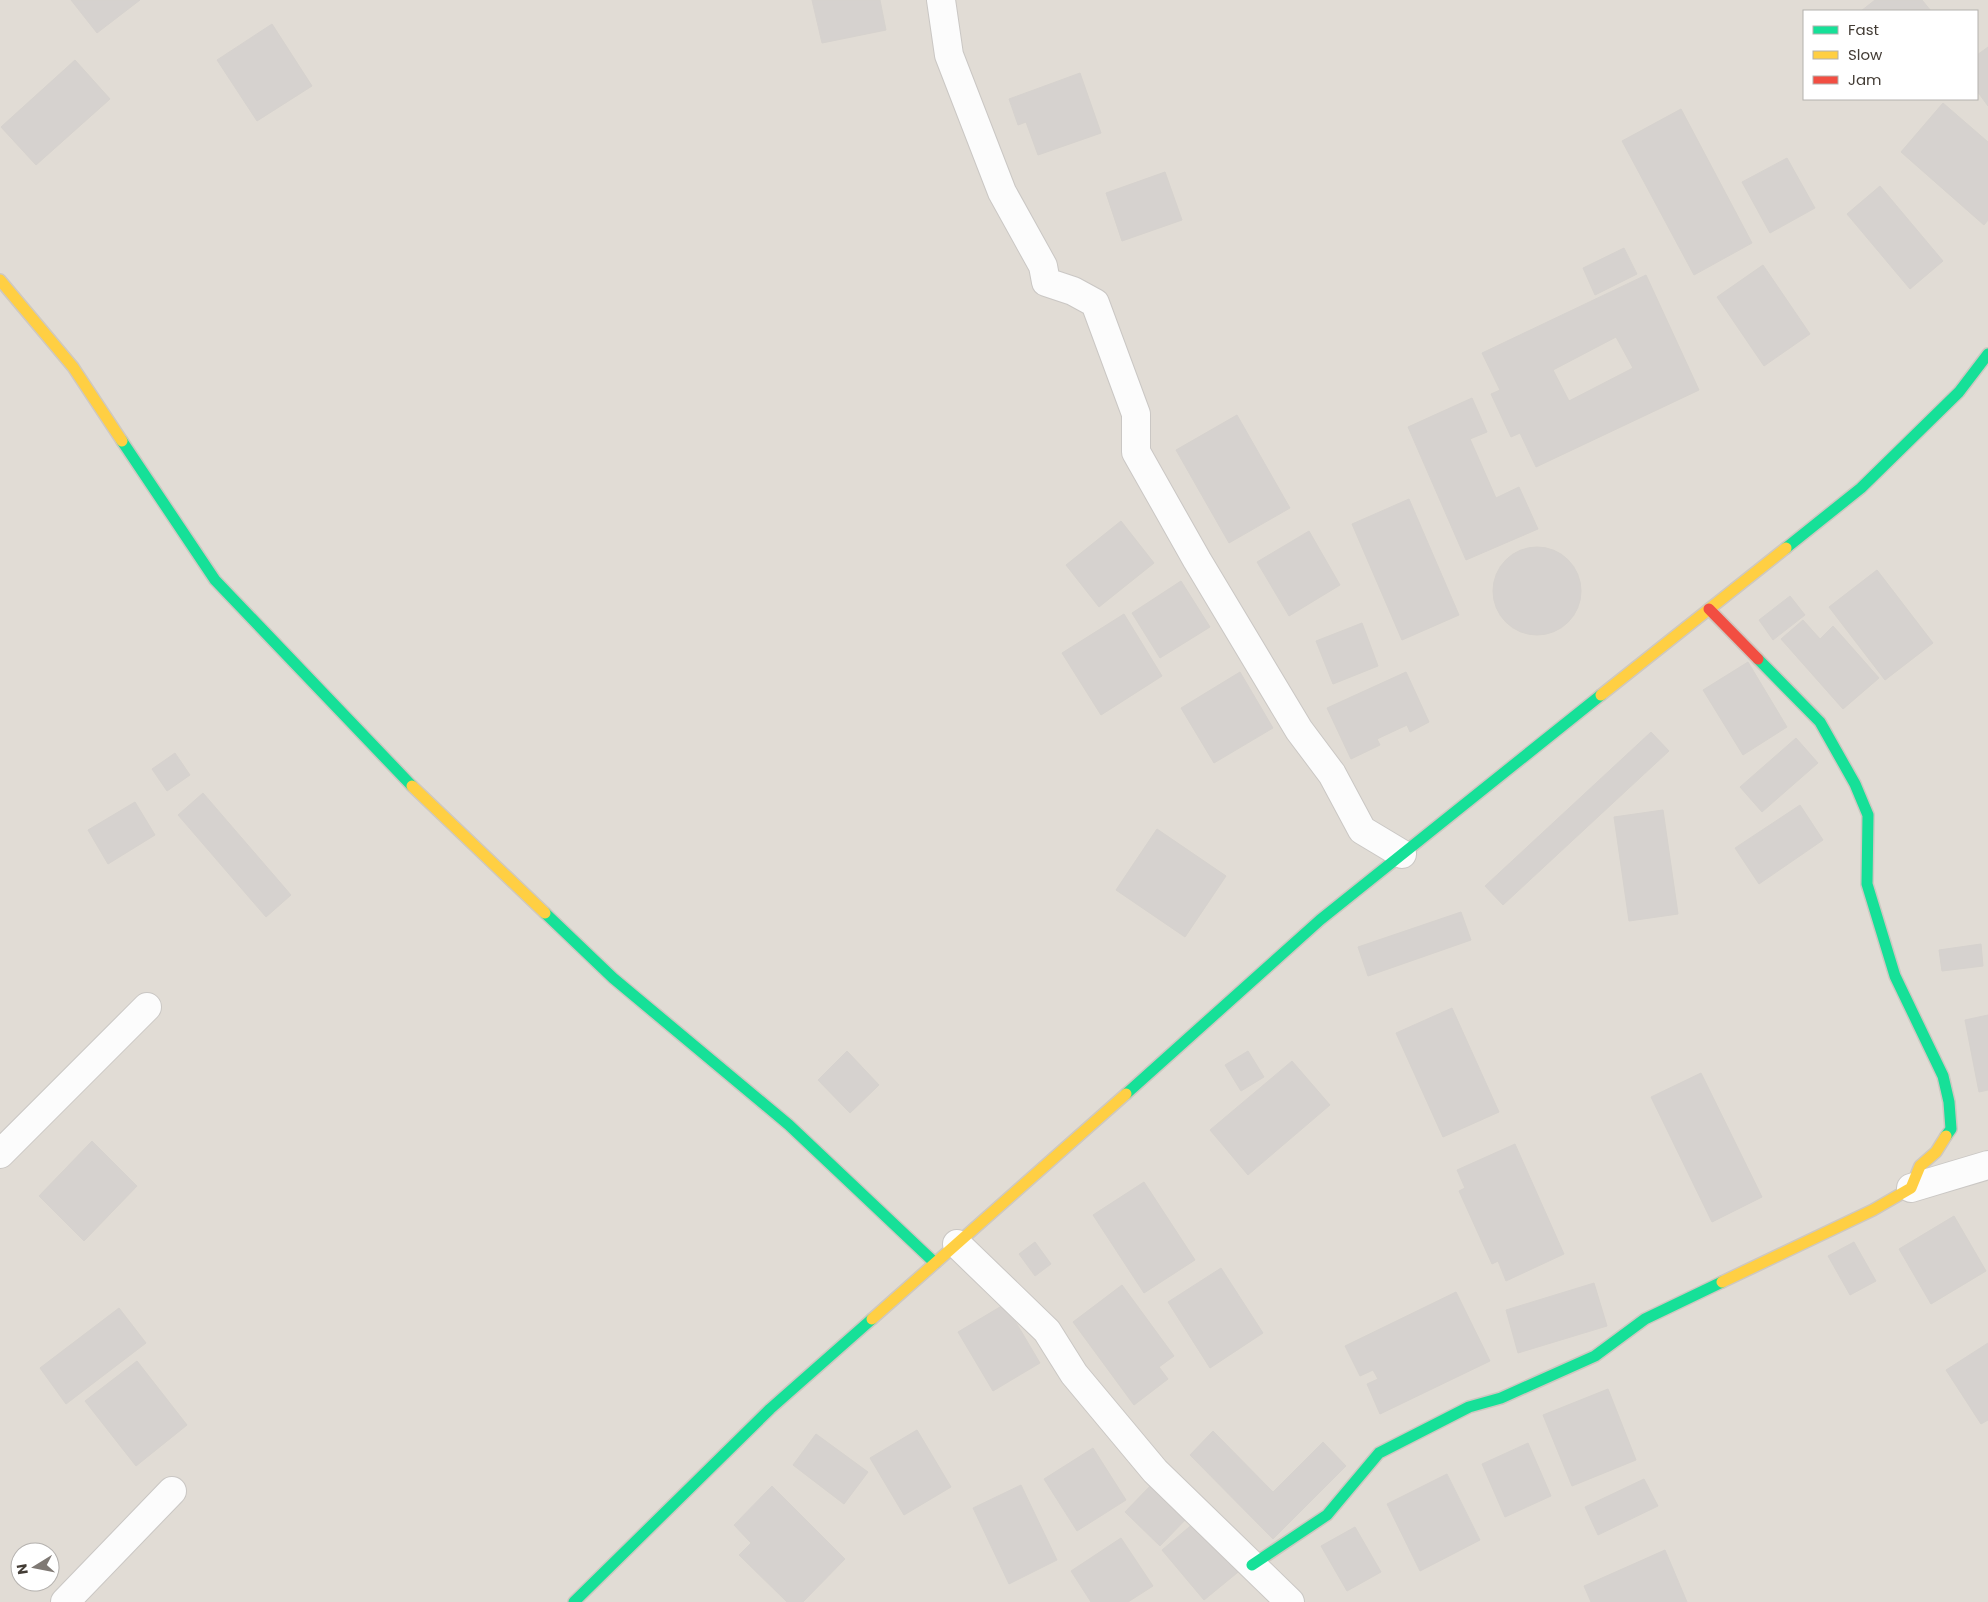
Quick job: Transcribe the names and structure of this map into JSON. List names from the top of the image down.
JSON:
{
  "legend": ["Fast", "Slow", "Jam"],
  "north": "left"
}
